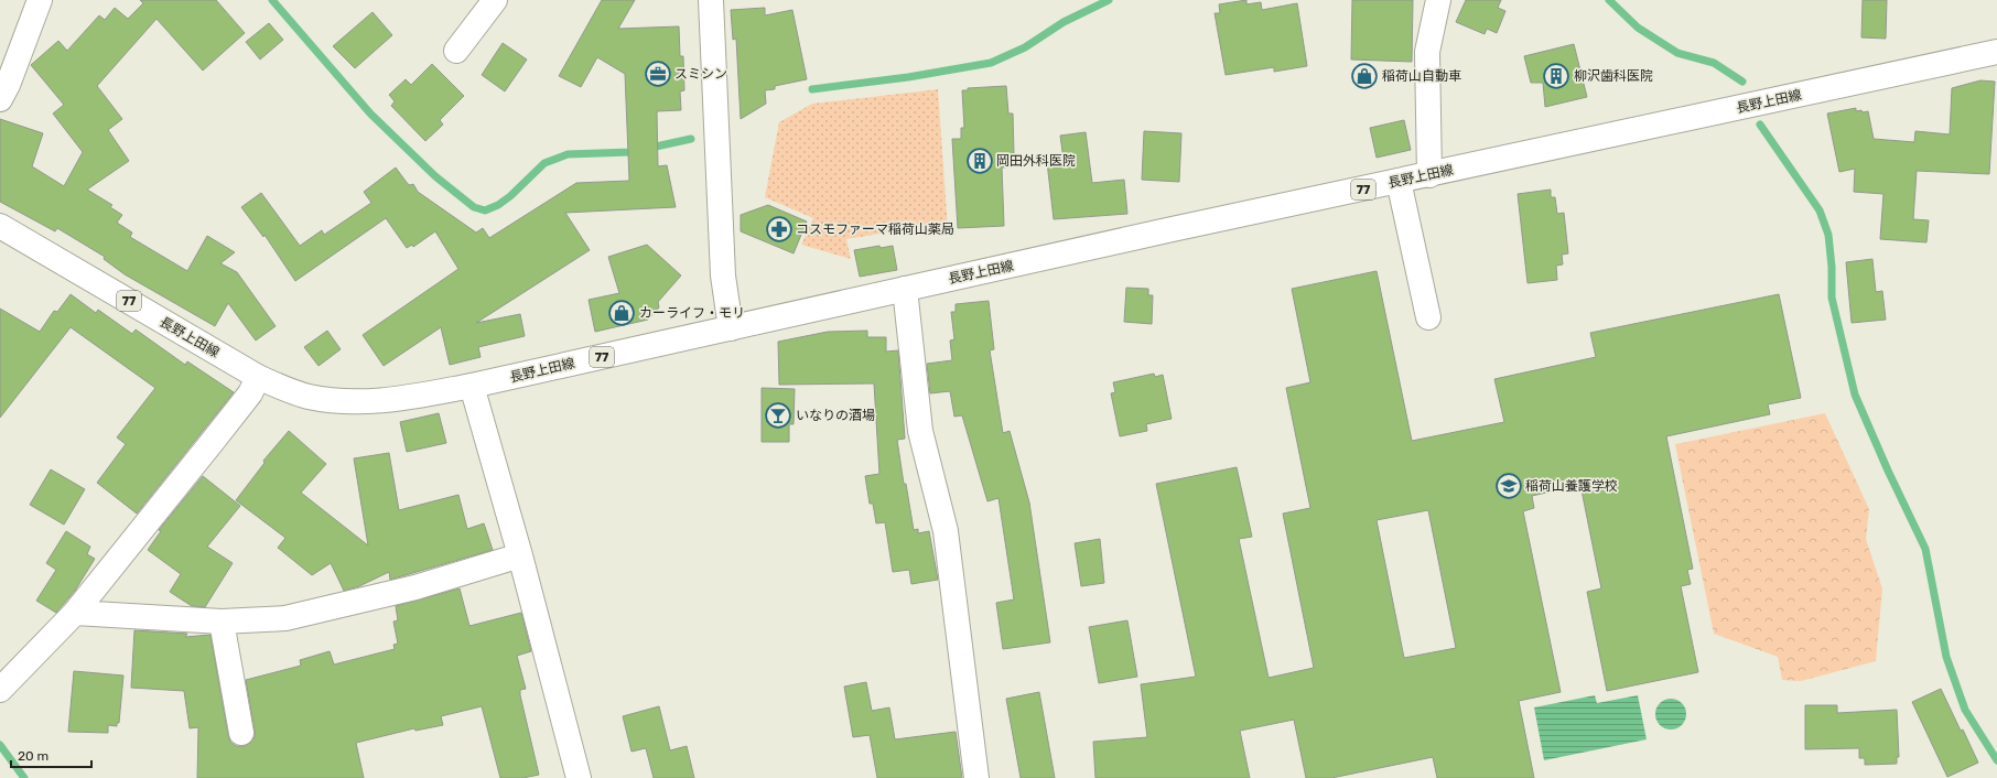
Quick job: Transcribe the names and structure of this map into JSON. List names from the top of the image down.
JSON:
{
  "streets": {
    "street": ["長野上田線", "77"]
  },
  "places": {
    "office": ["スミシン"],
    "shop": ["稲荷山自動車", "カーライフ・モリ"],
    "building": ["柳沢歯科医院", "岡田外科医院"],
    "pharmacy": ["コスモファーマ稲荷山薬局"],
    "bar": ["いなりの酒場"],
    "school or university": ["稲荷山養護学校"]
  },
  "scale_bar": "20 m"
}
